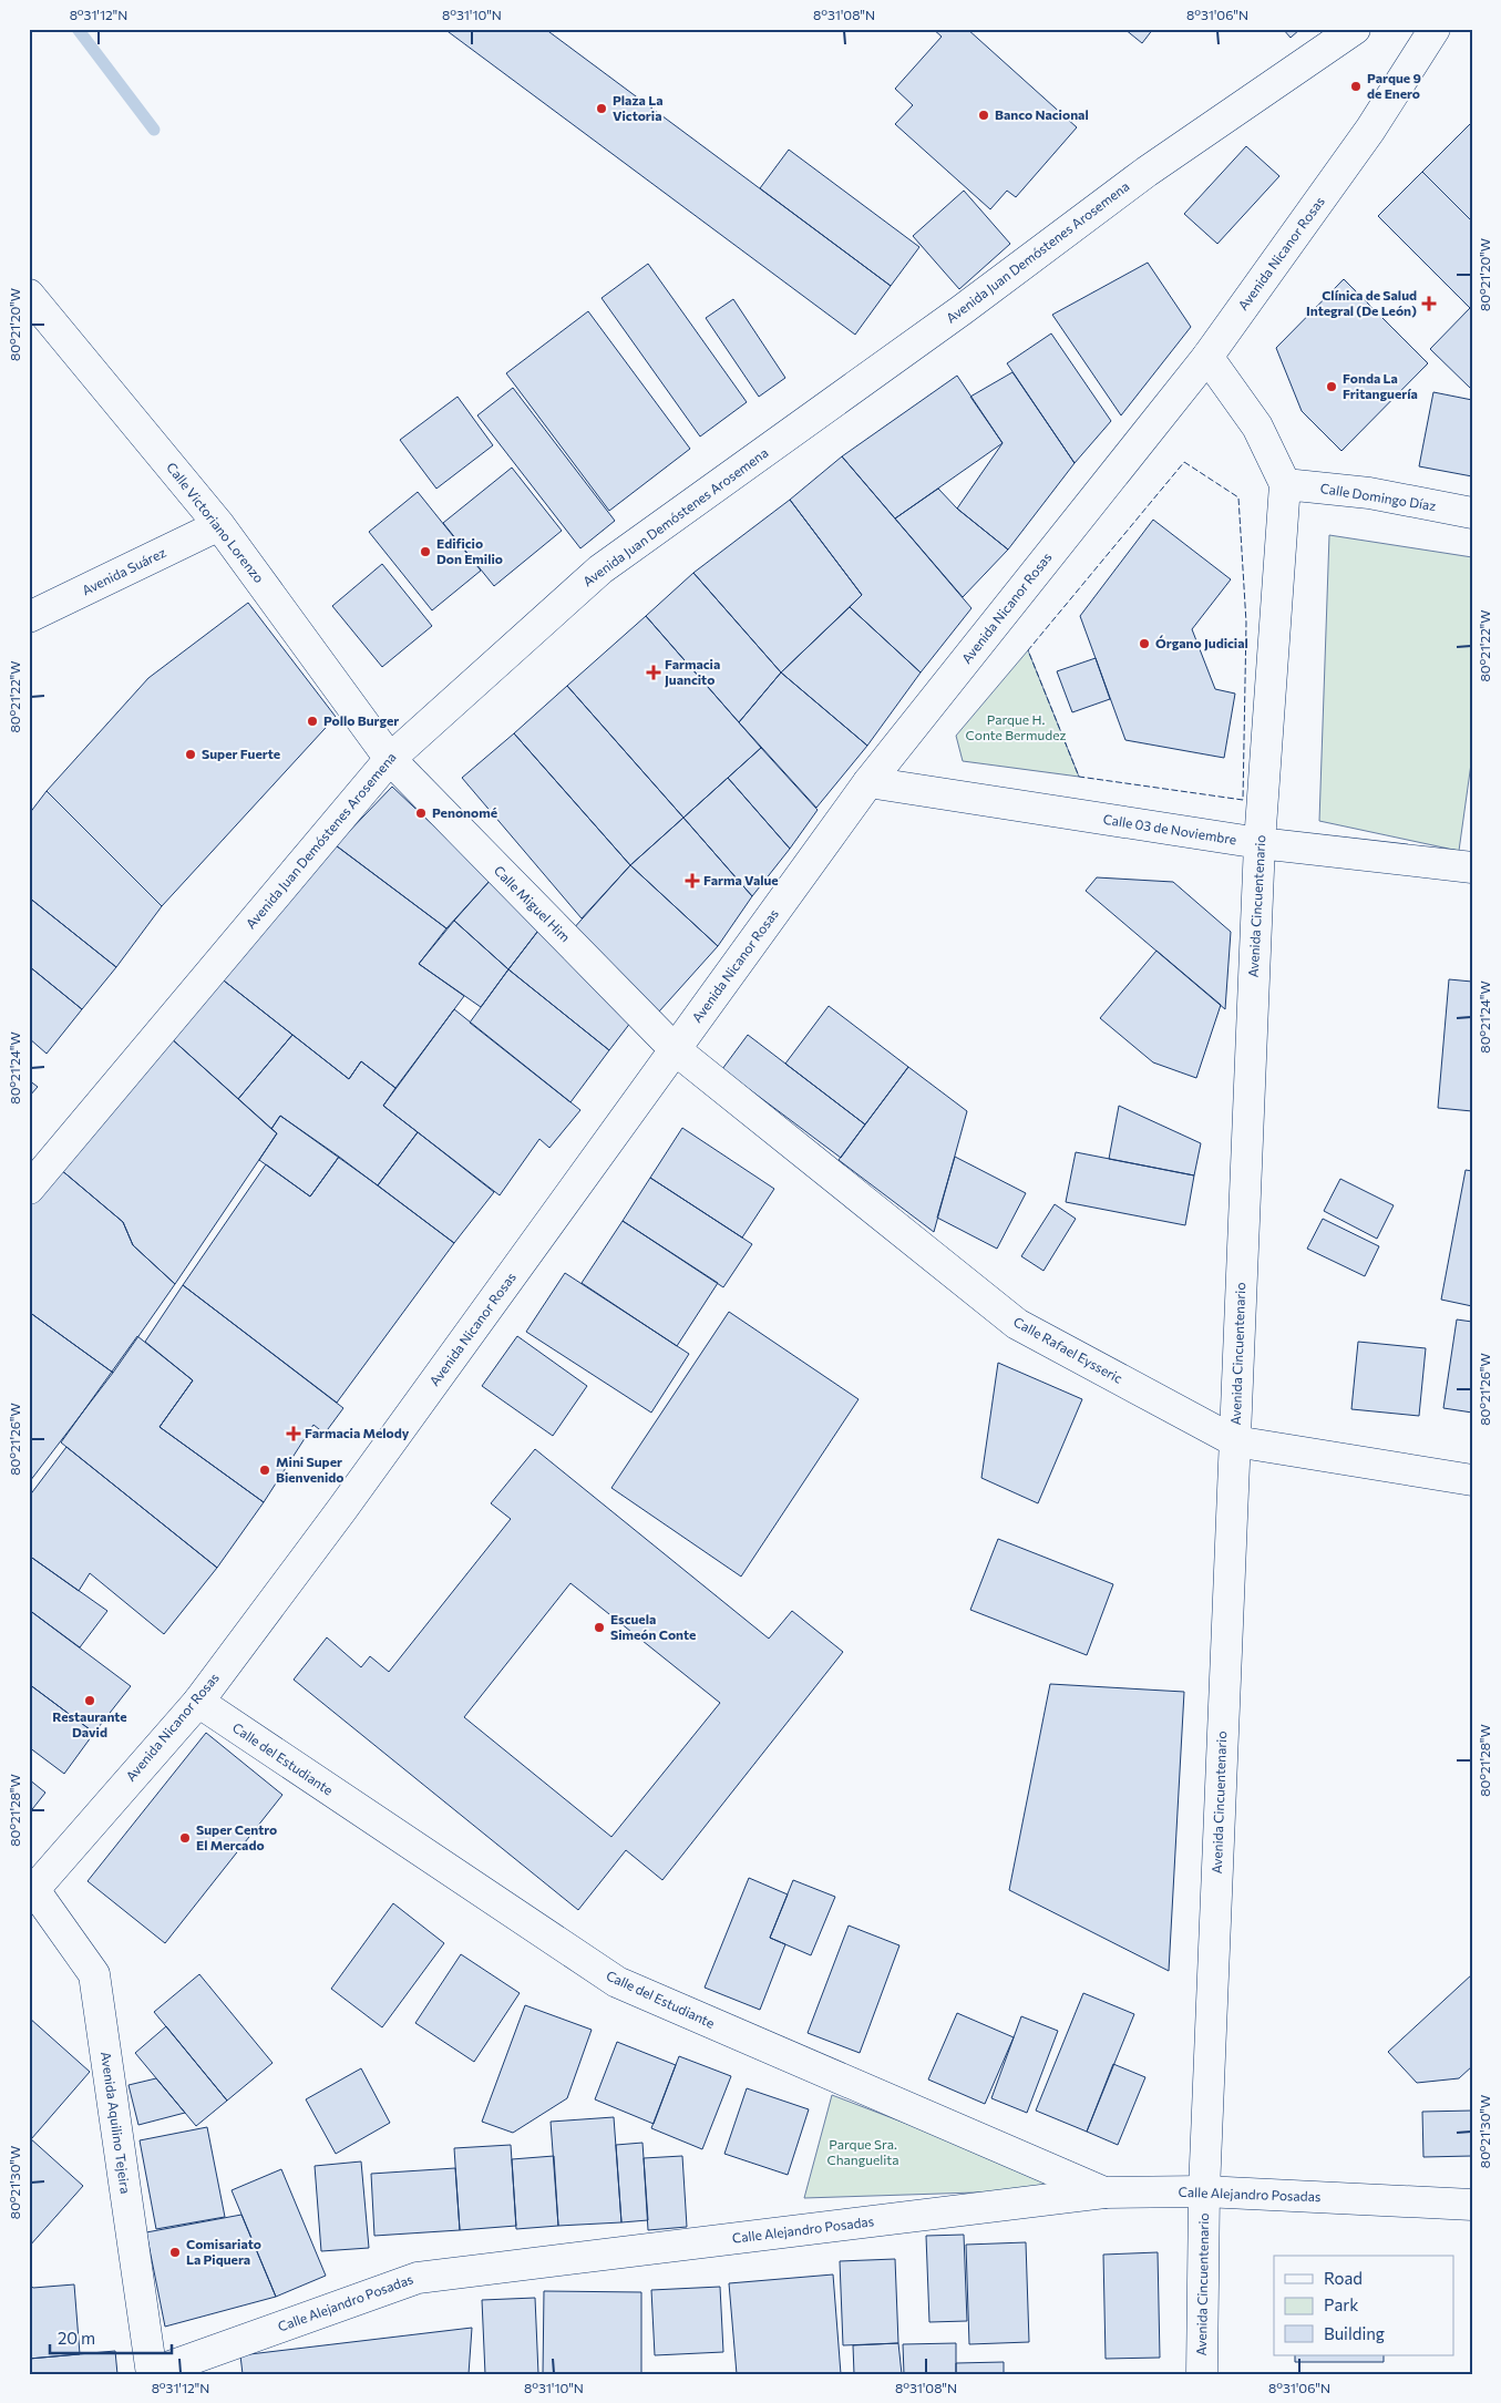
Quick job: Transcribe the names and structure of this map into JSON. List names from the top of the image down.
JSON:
{
  "streets": {
    "street": [
      "Avenida Juan Demóstenes Arosemena",
      "Avenida Nicanor Rosas",
      "Calle Domingo Díaz",
      "Calle Victoriano Lorenzo",
      "Avenida Suárez",
      "Calle 03 de Noviembre",
      "Calle Miguel Him",
      "Avenida Cincuentenario",
      "Calle Rafael Eysseric",
      "Calle del Estudiante",
      "Avenida Aquilino Tejeira",
      "Calle Alejandro Posadas"
    ]
  },
  "crossings": [
    ["Avenida Juan Demóstenes Arosemena", "Calle Victoriano Lorenzo"],
    ["Avenida Juan Demóstenes Arosemena", "Calle Miguel Him"],
    ["Avenida Nicanor Rosas", "Calle 03 de Noviembre"],
    ["Avenida Nicanor Rosas", "Calle Miguel Him"],
    ["Avenida Nicanor Rosas", "Avenida Cincuentenario"],
    ["Avenida Nicanor Rosas", "Calle Rafael Eysseric"],
    ["Avenida Nicanor Rosas", "Calle del Estudiante"],
    ["Avenida Nicanor Rosas", "Avenida Aquilino Tejeira"],
    ["Calle Domingo Díaz", "Avenida Cincuentenario"],
    ["Calle Victoriano Lorenzo", "Avenida Suárez"],
    ["Calle Victoriano Lorenzo", "Calle Miguel Him"],
    ["Calle 03 de Noviembre", "Avenida Cincuentenario"],
    ["Calle Miguel Him", "Calle Rafael Eysseric"],
    ["Avenida Cincuentenario", "Calle Rafael Eysseric"],
    ["Avenida Cincuentenario", "Calle Alejandro Posadas"],
    ["Calle del Estudiante", "Calle Alejandro Posadas"],
    ["Avenida Aquilino Tejeira", "Calle Alejandro Posadas"]
  ],
  "parks": ["Parque H. Conte Bermudez", "Parque Sra. Changuelita"],
  "places": {
    "other": [
      "Parque 9 de Enero",
      "Plaza La Victoria",
      "Banco Nacional",
      "Fonda La Fritanguería",
      "Edificio Don Emilio",
      "Órgano Judicial",
      "Pollo Burger",
      "Super Fuerte",
      "Penonomé",
      "Mini Super Bienvenido",
      "Escuela Simeón Conte",
      "Restaurante David",
      "Super Centro El Mercado",
      "Comisariato La Piquera"
    ],
    "health": [
      "Clínica de Salud Integral (De León)",
      "Farmacia Juancito",
      "Farma Value",
      "Farmacia Melody"
    ]
  },
  "legend": ["Road", "Park", "Building"],
  "scale_bar": "20 m",
  "coordinates": [
    "8°31'12\"N",
    "8°31'10\"N",
    "8°31'08\"N",
    "8°31'06\"N",
    "80°21'20\"W",
    "80°21'22\"W",
    "80°21'24\"W",
    "80°21'26\"W",
    "80°21'28\"W",
    "80°21'30\"W"
  ]
}
